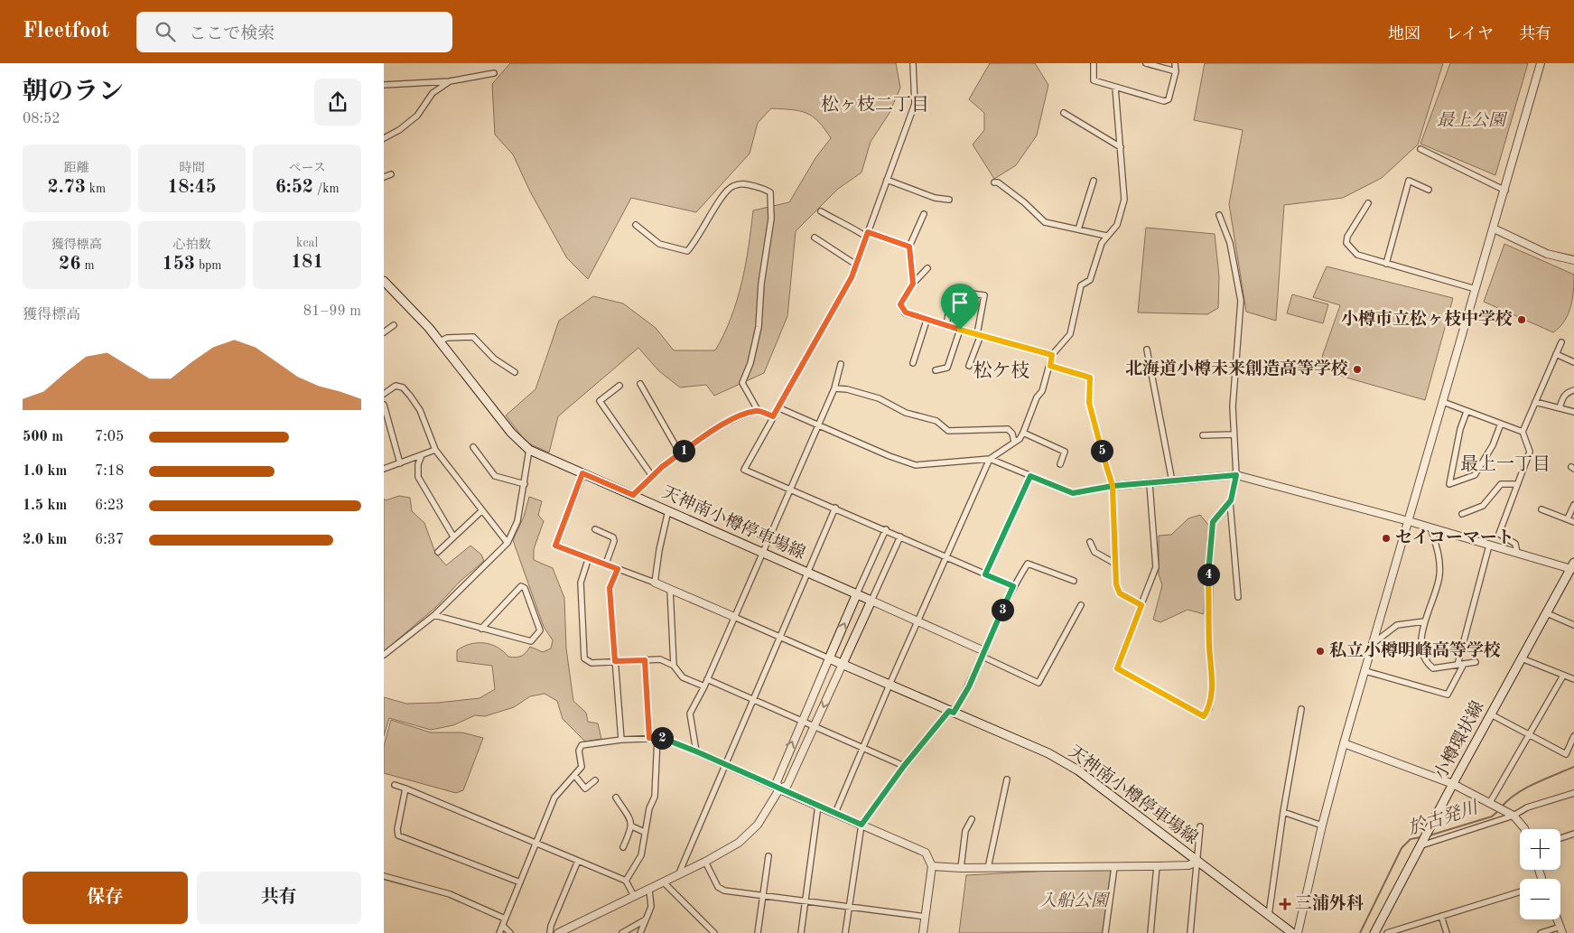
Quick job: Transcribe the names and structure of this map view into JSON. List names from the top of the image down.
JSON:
{
  "streets": {
    "main road": ["天神南小樽停車場線", "小樽環状線"]
  },
  "districts": ["松ヶ枝二丁目", "松ケ枝", "最上一丁目"],
  "water": ["於古発川"],
  "parks": ["最上公園", "入船公園"],
  "places": {
    "other": [
      "小樽市立松ヶ枝中学校",
      "北海道小樽未来創造高等学校",
      "セイコーマート",
      "私立小樽明峰高等学校"
    ],
    "health": ["三浦外科"]
  },
  "page": {
    "header": "Fleetfoot",
    "search": "ここで検索",
    "nav": ["地図", "レイヤ", "共有"],
    "heading": ["朝のラン", "08:52"],
    "stats": [
      ["距離", "2.73 km"],
      ["時間", "18:45"],
      ["ペース", "6:52 /km"],
      ["獲得標高", "26 m"],
      ["心拍数", "153 bpm"],
      ["kcal", "181"]
    ],
    "chart": ["獲得標高", "81–99 m"],
    "list": [
      {
        "name": "500 m",
        "note": "7:05"
      },
      {
        "name": "1.0 km",
        "note": "7:18"
      },
      {
        "name": "1.5 km",
        "note": "6:23"
      },
      {
        "name": "2.0 km",
        "note": "6:37"
      }
    ],
    "pins": [
      "1",
      "5",
      "4",
      "3",
      "2"
    ],
    "map_buttons": ["+", "−"],
    "buttons": ["保存", "共有"]
  }
}
